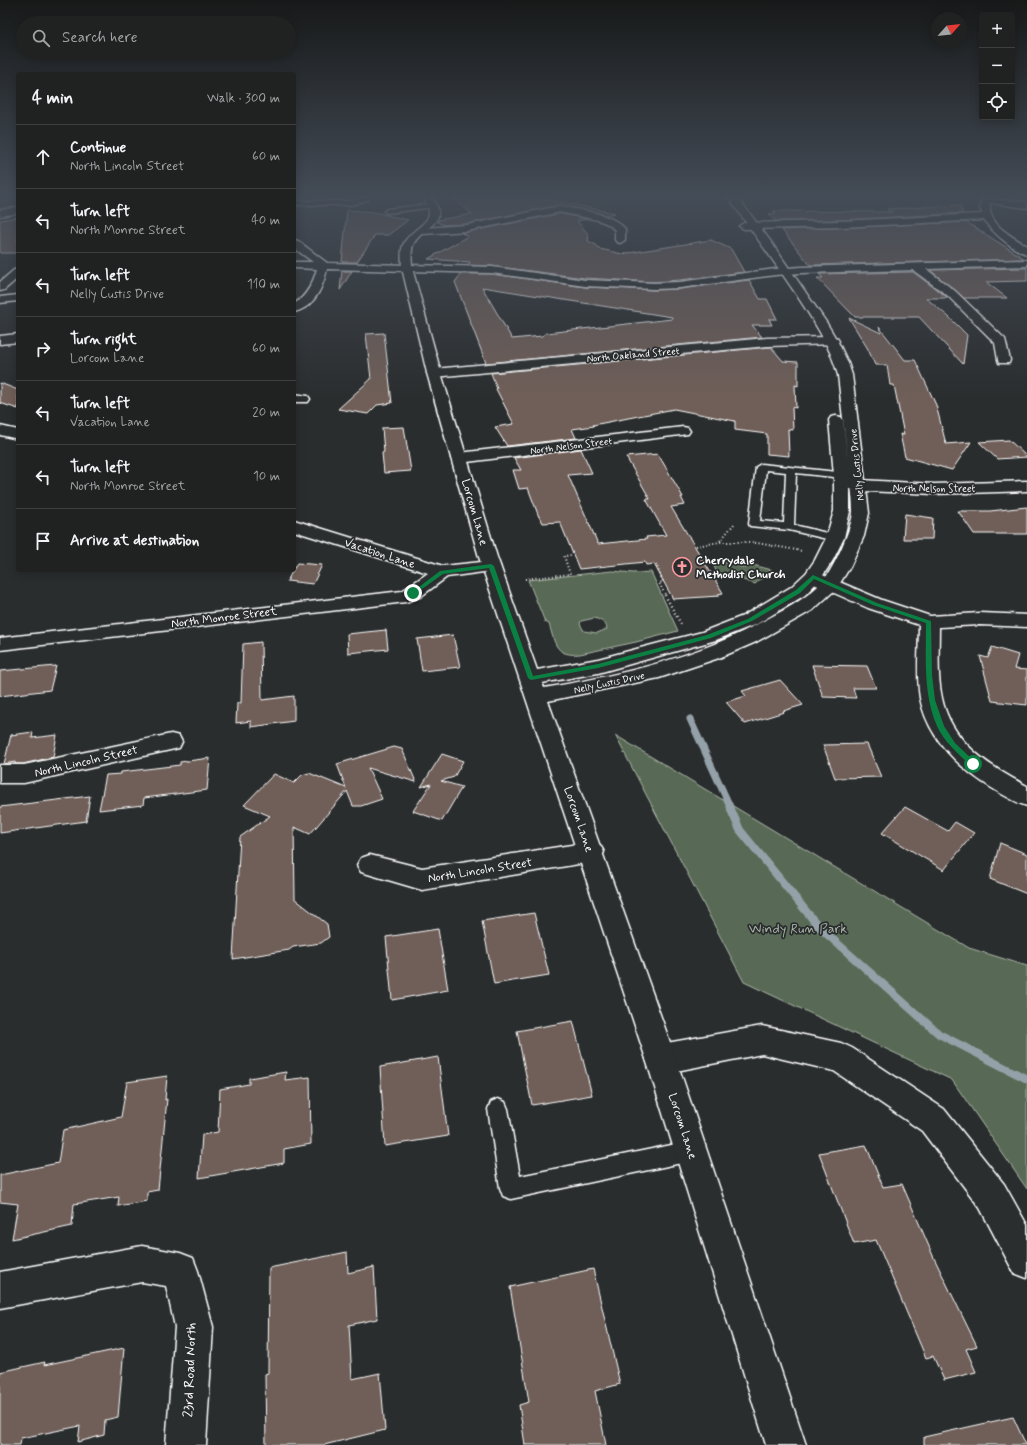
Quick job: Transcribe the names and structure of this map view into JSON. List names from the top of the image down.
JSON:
{
  "streets": {
    "street": [
      "North Oakland Street",
      "North Nelson Street",
      "Nelly Custis Drive",
      "Lorcom Lane",
      "Vacation Lane",
      "North Monroe Street",
      "North Lincoln Street",
      "23rd Road North"
    ]
  },
  "crossings": [
    ["North Oakland Street", "Nelly Custis Drive"],
    ["North Oakland Street", "Lorcom Lane"],
    ["North Nelson Street", "Nelly Custis Drive"],
    ["North Nelson Street", "Lorcom Lane"],
    ["Nelly Custis Drive", "Lorcom Lane"],
    ["Lorcom Lane", "Vacation Lane"],
    ["Lorcom Lane", "North Lincoln Street"],
    ["Vacation Lane", "North Monroe Street"]
  ],
  "parks": ["Windy Run Park"],
  "places": {
    "church": ["Cherrydale Methodist Church"]
  },
  "north": "top right",
  "page": {
    "map_buttons": ["+", "−"],
    "search": "Search here",
    "heading": ["4 min", "Walk · 300 m"],
    "list": [
      ["Continue", "North Lincoln Street", "60 m"],
      ["Turn left", "North Monroe Street", "40 m"],
      ["Turn left", "Nelly Custis Drive", "110 m"],
      ["Turn right", "Lorcom Lane", "60 m"],
      ["Turn left", "Vacation Lane", "20 m"],
      ["Turn left", "North Monroe Street", "10 m"],
      "Arrive at destination"
    ]
  }
}
